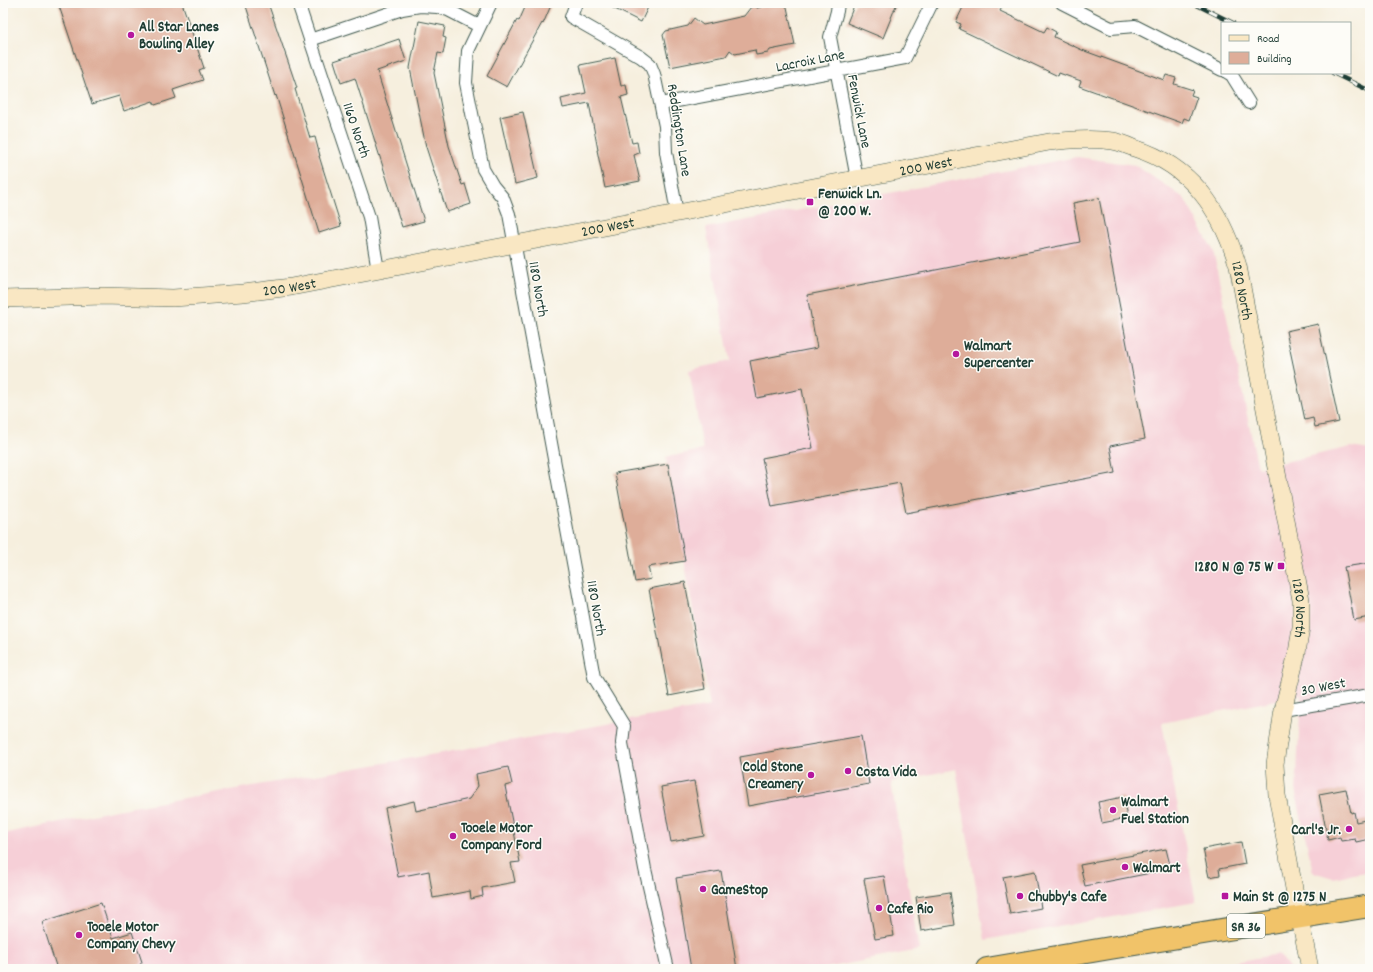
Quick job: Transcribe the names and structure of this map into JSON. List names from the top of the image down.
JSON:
{
  "streets": {
    "highway": ["SR 36"],
    "street": [
      "Lacroix Lane",
      "Fenwick Lane",
      "1160 North",
      "Reddington Lane",
      "200 West",
      "1180 North",
      "1280 North",
      "30 West"
    ]
  },
  "crossings": [
    ["Lacroix Lane", "Fenwick Lane"],
    ["Lacroix Lane", "Reddington Lane"],
    ["Fenwick Lane", "200 West"],
    ["1160 North", "200 West"],
    ["Reddington Lane", "200 West"],
    ["200 West", "1180 North"],
    ["200 West", "1280 North"],
    ["1280 North", "30 West"],
    ["1280 North", "SR 36"]
  ],
  "places": {
    "other": [
      "All Star Lanes Bowling Alley",
      "Walmart Supercenter",
      "Costa Vida",
      "Cold Stone Creamery",
      "Walmart Fuel Station",
      "Carl's Jr.",
      "Tooele Motor Company Ford",
      "Walmart",
      "GameStop",
      "Chubby's Cafe",
      "Cafe Rio",
      "Tooele Motor Company Chevy"
    ],
    "transit": ["Fenwick Ln. @ 200 W.", "1280 N @ 75 W", "Main St @ 1275 N"]
  },
  "legend": ["Road", "Building"]
}
